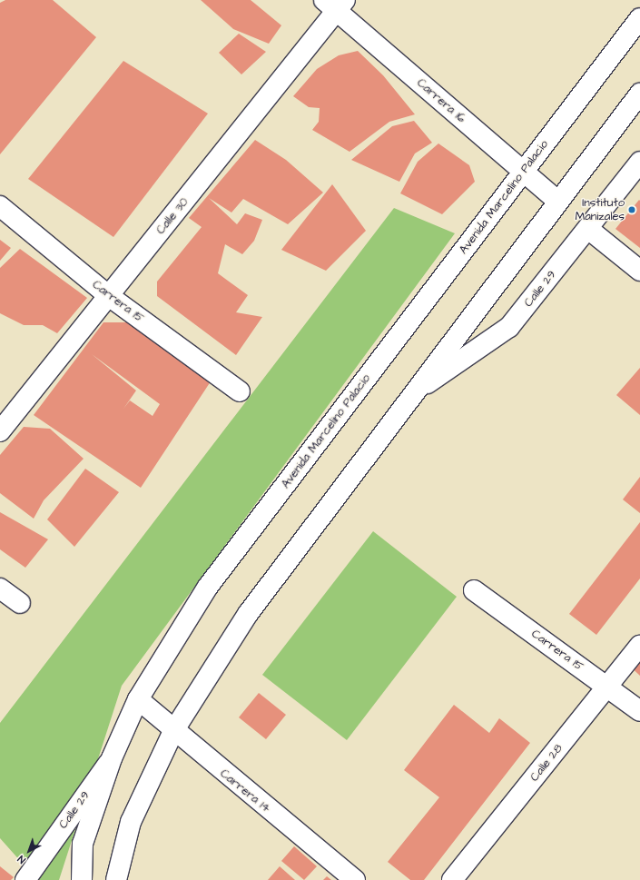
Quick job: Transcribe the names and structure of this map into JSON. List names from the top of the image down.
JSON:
{
  "streets": {
    "street": [
      "Carrera 16",
      "Avenida Marcelino Palacio",
      "Calle 30",
      "Calle 29",
      "Carrera 15",
      "Calle 28",
      "Carrera 14"
    ]
  },
  "crossings": [
    ["Carrera 16", "Avenida Marcelino Palacio"],
    ["Carrera 16", "Calle 30"],
    ["Avenida Marcelino Palacio", "Calle 29"],
    ["Avenida Marcelino Palacio", "Carrera 14"],
    ["Calle 30", "Carrera 15"],
    ["Carrera 15", "Calle 28"]
  ],
  "places": ["Instituto Manizales"],
  "north": "bottom left"
}
